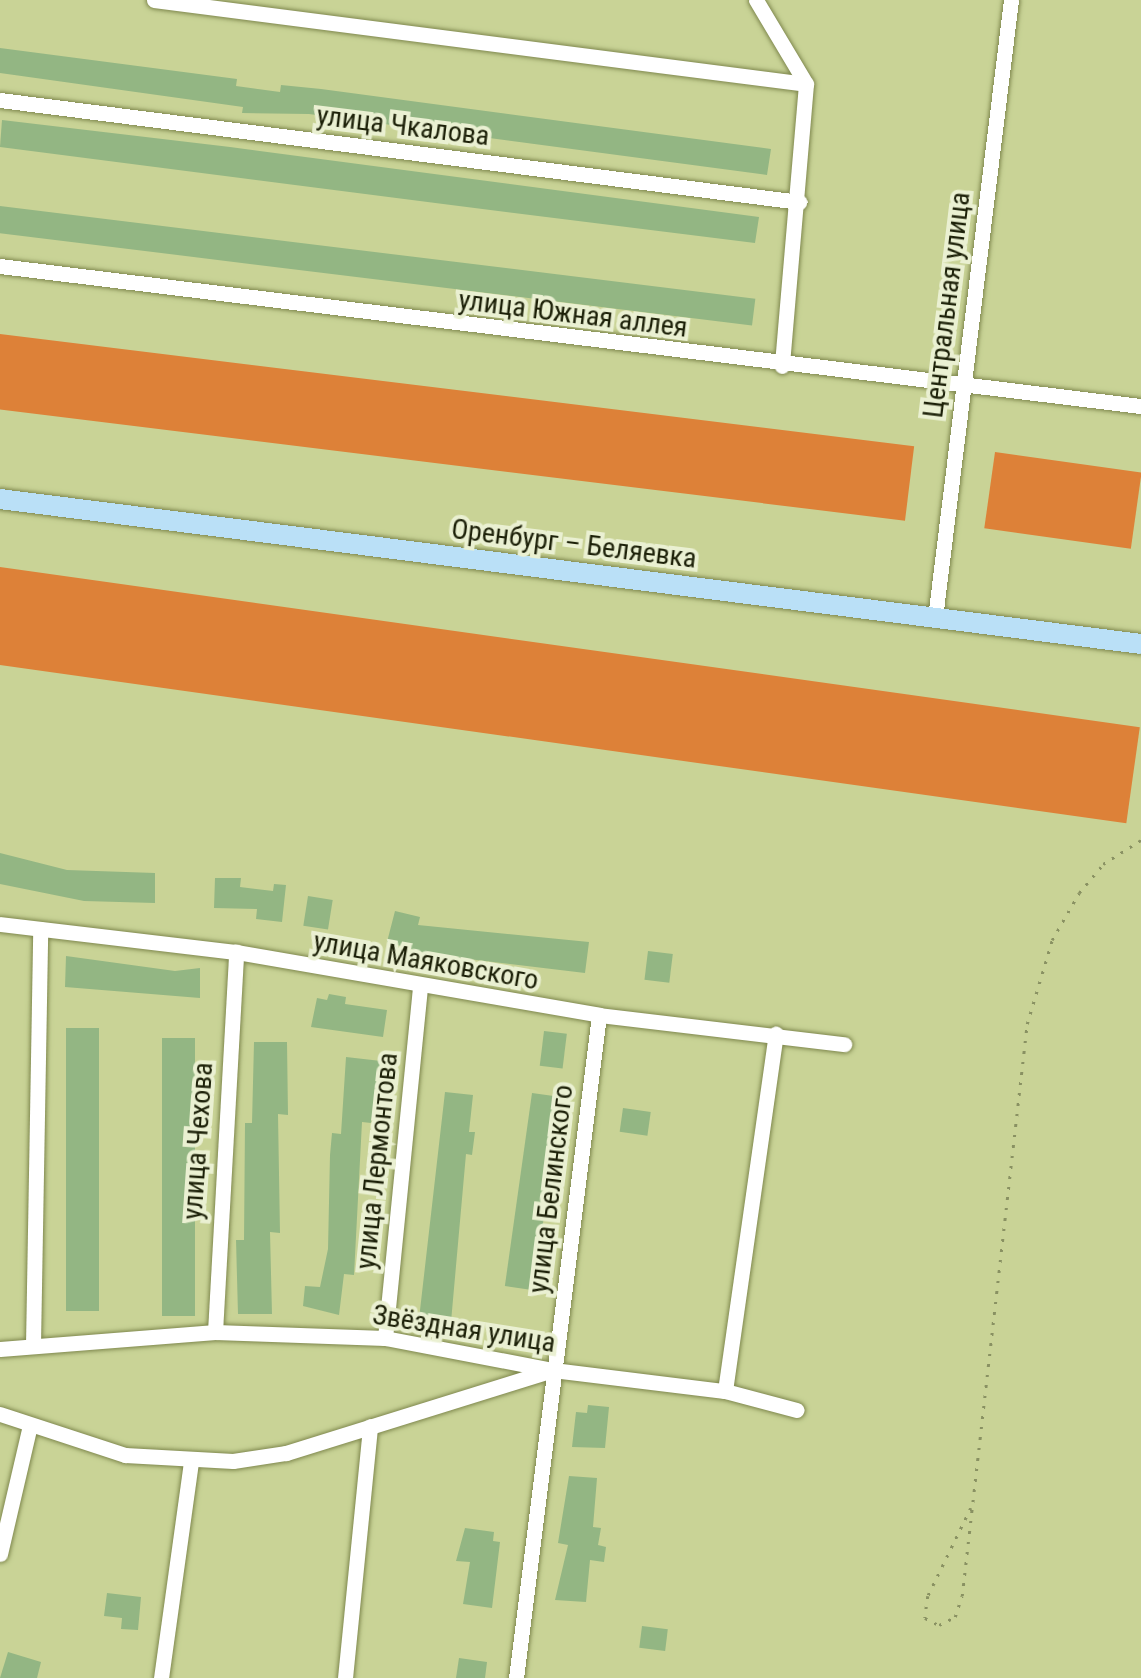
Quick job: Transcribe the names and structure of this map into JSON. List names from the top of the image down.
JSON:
{
  "streets": {
    "main road": ["Оренбург – Беляевка"],
    "street": [
      "улица Чкалова",
      "Центральная улица",
      "улица Южная аллея",
      "улица Маяковского",
      "улица Чехова",
      "улица Лермонтова",
      "улица Белинского",
      "Звёздная улица"
    ]
  },
  "crossings": [
    ["Центральная улица", "улица Южная аллея"],
    ["Центральная улица", "Оренбург – Беляевка"],
    ["улица Маяковского", "улица Чехова"],
    ["улица Маяковского", "улица Лермонтова"],
    ["улица Маяковского", "улица Белинского"],
    ["улица Чехова", "Звёздная улица"],
    ["улица Лермонтова", "Звёздная улица"],
    ["улица Белинского", "Звёздная улица"]
  ]
}
